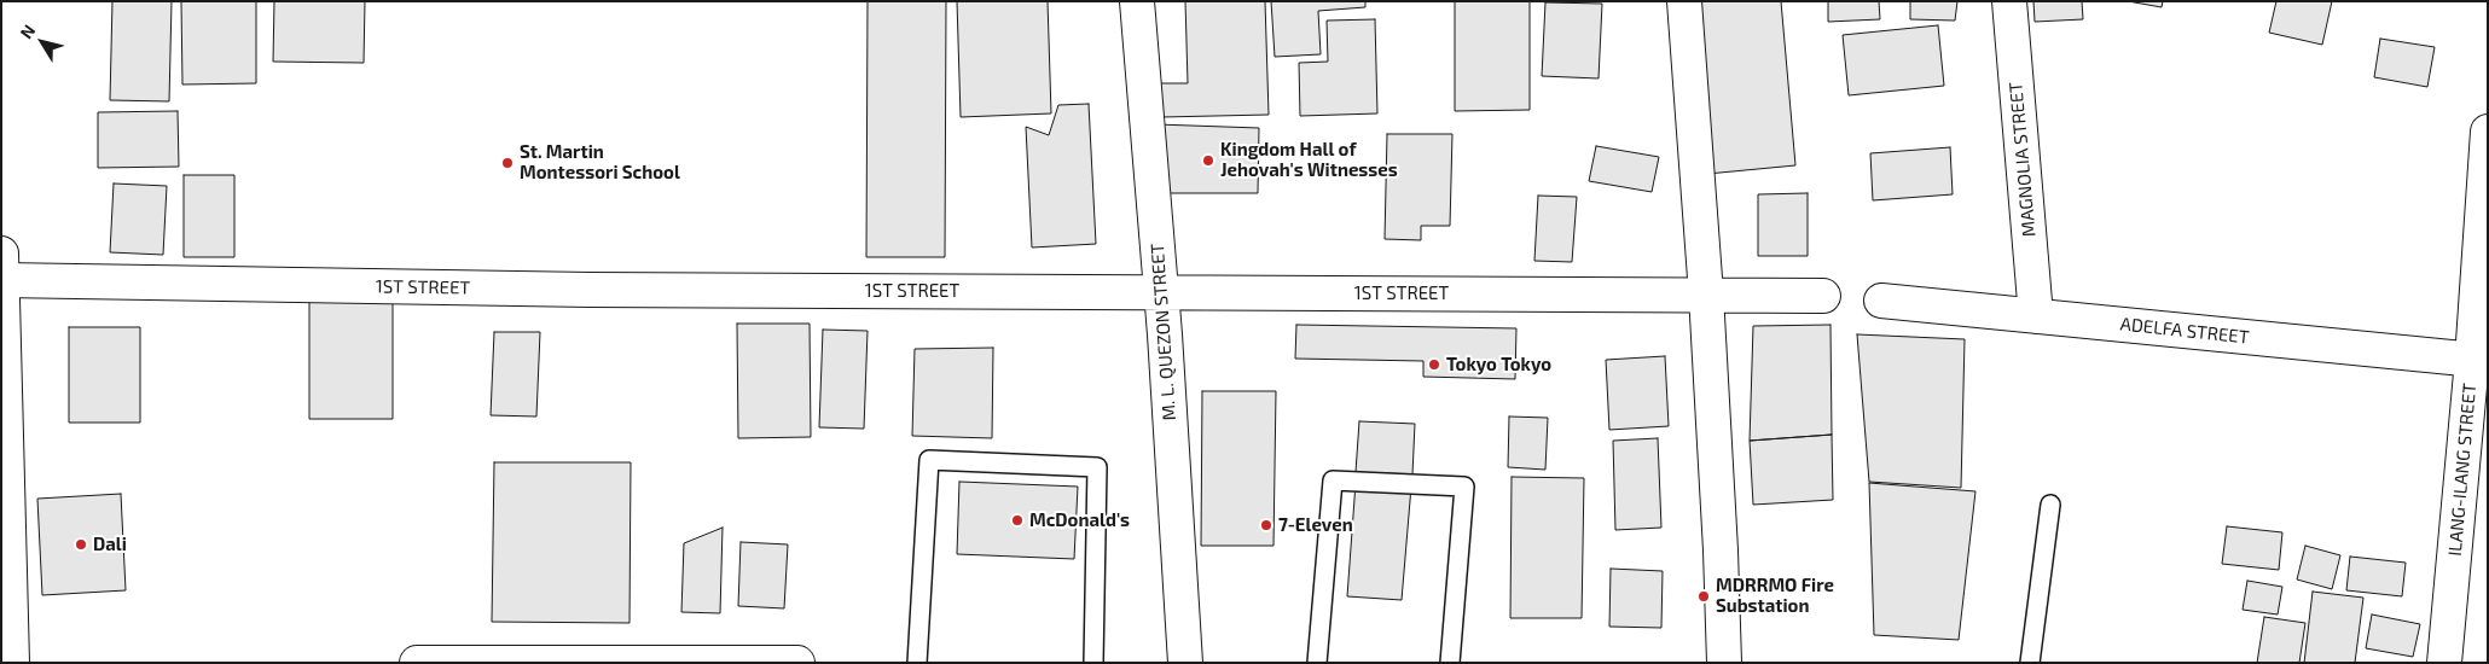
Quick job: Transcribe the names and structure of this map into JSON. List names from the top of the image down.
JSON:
{
  "streets": {
    "street": [
      "MAGNOLIA STREET",
      "1ST STREET",
      "ADELFA STREET",
      "M. L. QUEZON STREET",
      "ILANG-ILANG STREET"
    ]
  },
  "crossings": [
    ["MAGNOLIA STREET", "ADELFA STREET"],
    ["1ST STREET", "M. L. QUEZON STREET"],
    ["ADELFA STREET", "ILANG-ILANG STREET"]
  ],
  "places": [
    "Kingdom Hall of Jehovah's Witnesses",
    "St. Martin Montessori School",
    "Tokyo Tokyo",
    "McDonald's",
    "7-Eleven",
    "Dali",
    "MDRRMO Fire Substation"
  ],
  "north": "top left"
}
